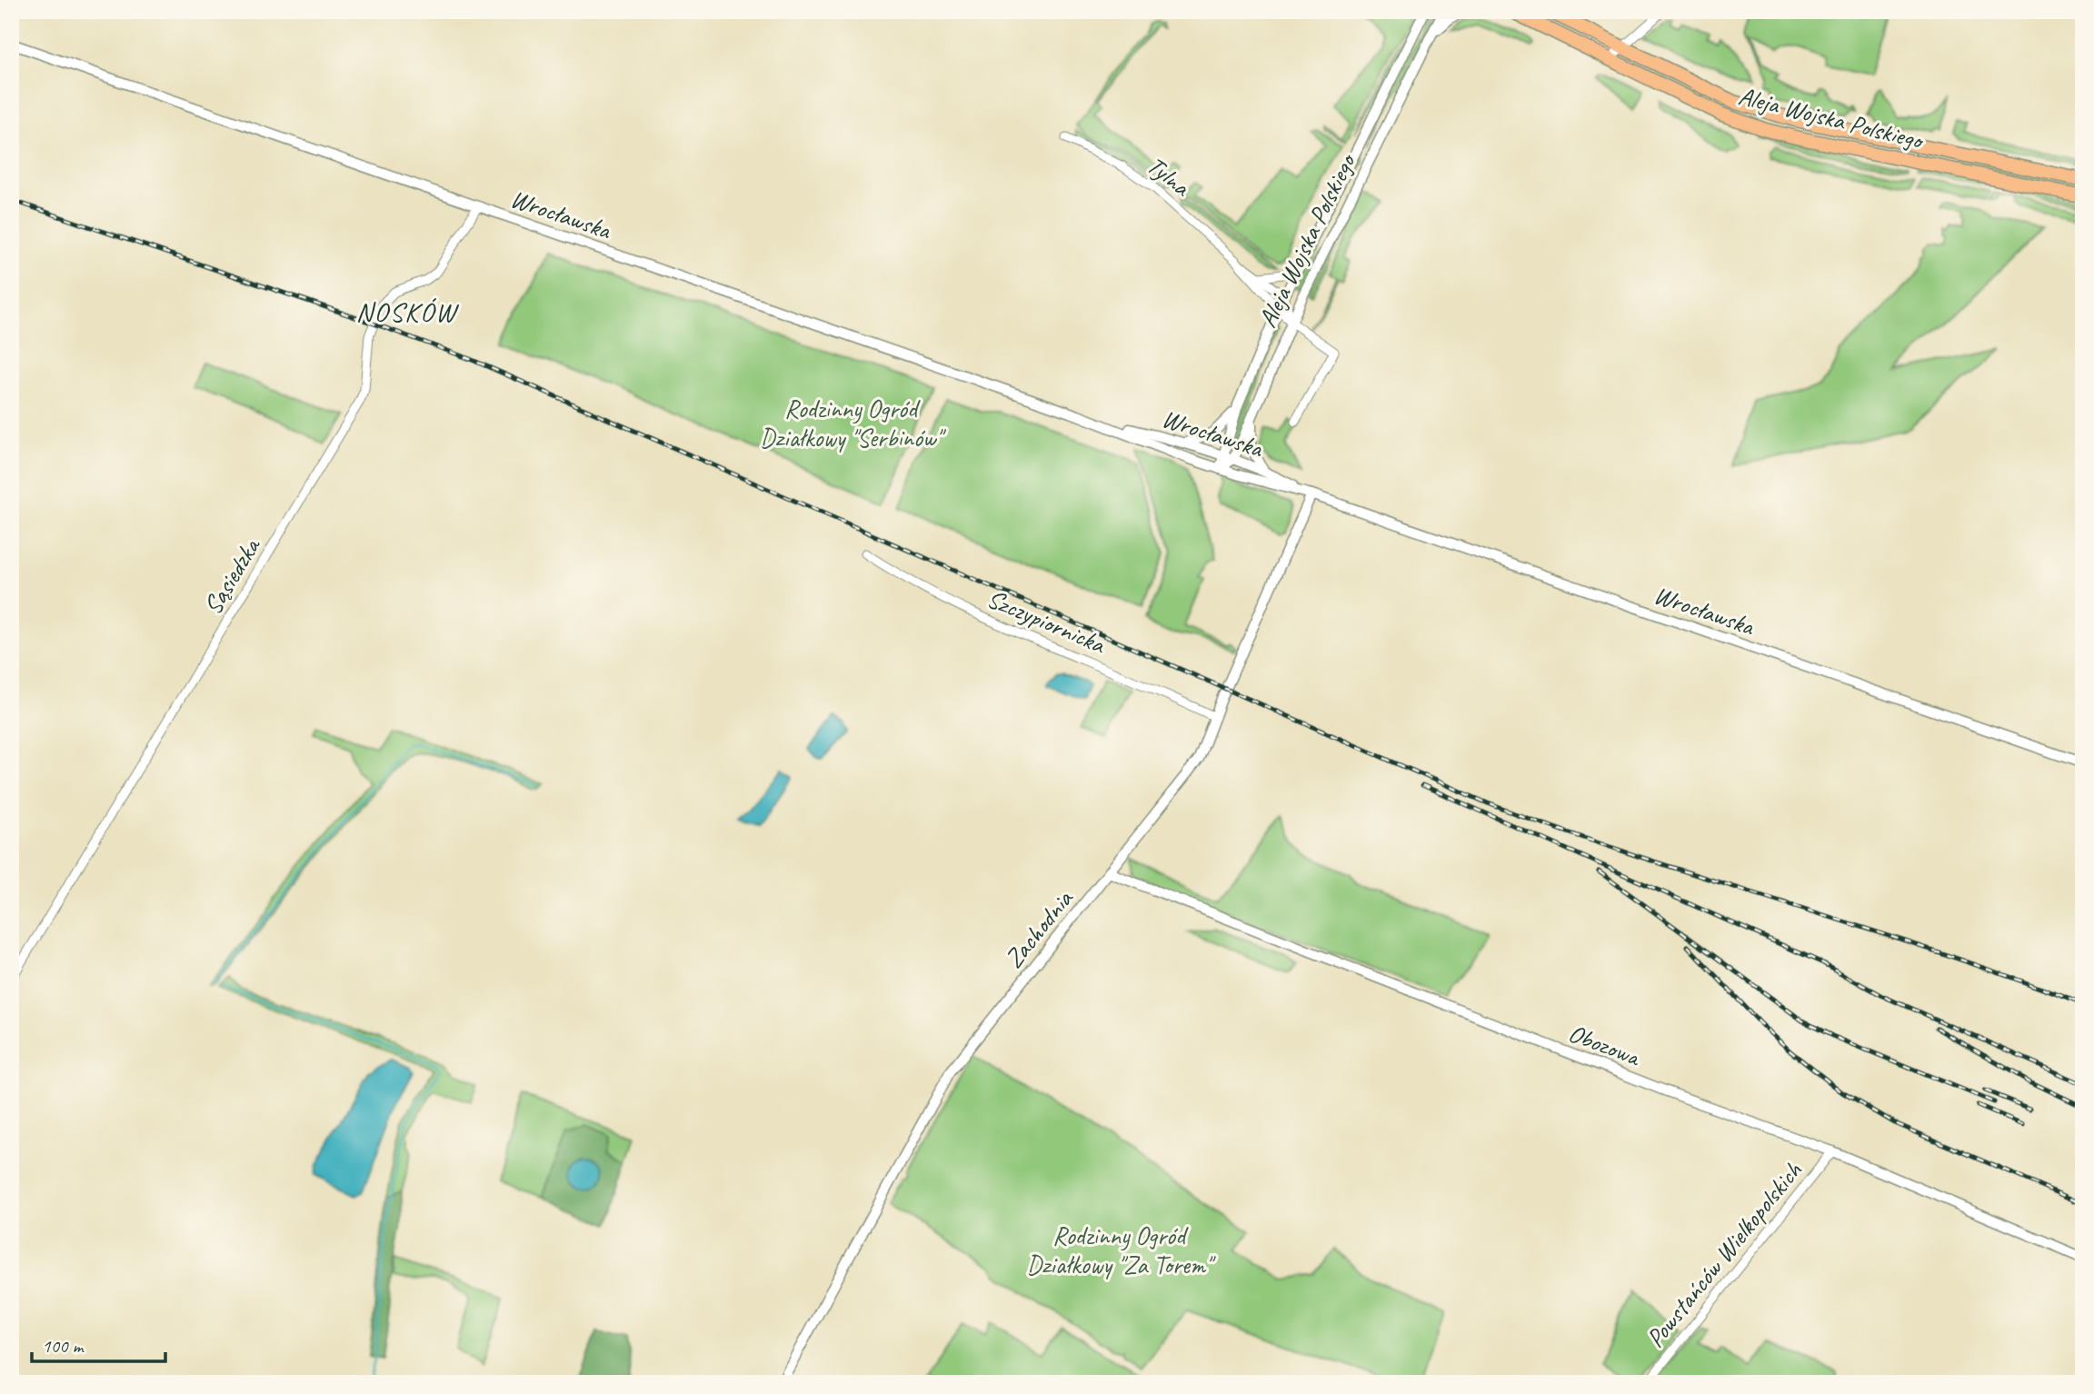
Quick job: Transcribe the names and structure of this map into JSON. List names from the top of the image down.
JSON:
{
  "streets": {
    "main road": ["Aleja Wojska Polskiego"],
    "street": [
      "Tylna",
      "Wrocławska",
      "Sąsiedzka",
      "Szczypiornicka",
      "Zachodnia",
      "Obozowa",
      "Powstańców Wielkopolskich"
    ]
  },
  "crossings": [
    ["Aleja Wojska Polskiego", "Tylna"],
    ["Aleja Wojska Polskiego", "Wrocławska"],
    ["Wrocławska", "Sąsiedzka"],
    ["Wrocławska", "Zachodnia"],
    ["Szczypiornicka", "Zachodnia"],
    ["Zachodnia", "Obozowa"],
    ["Obozowa", "Powstańców Wielkopolskich"]
  ],
  "districts": ["NOSKÓW"],
  "parks": ["Rodzinny Ogród Działkowy \"Serbinów\"", "Rodzinny Ogród Działkowy \"Za Torem\""],
  "scale_bar": "100 m"
}
